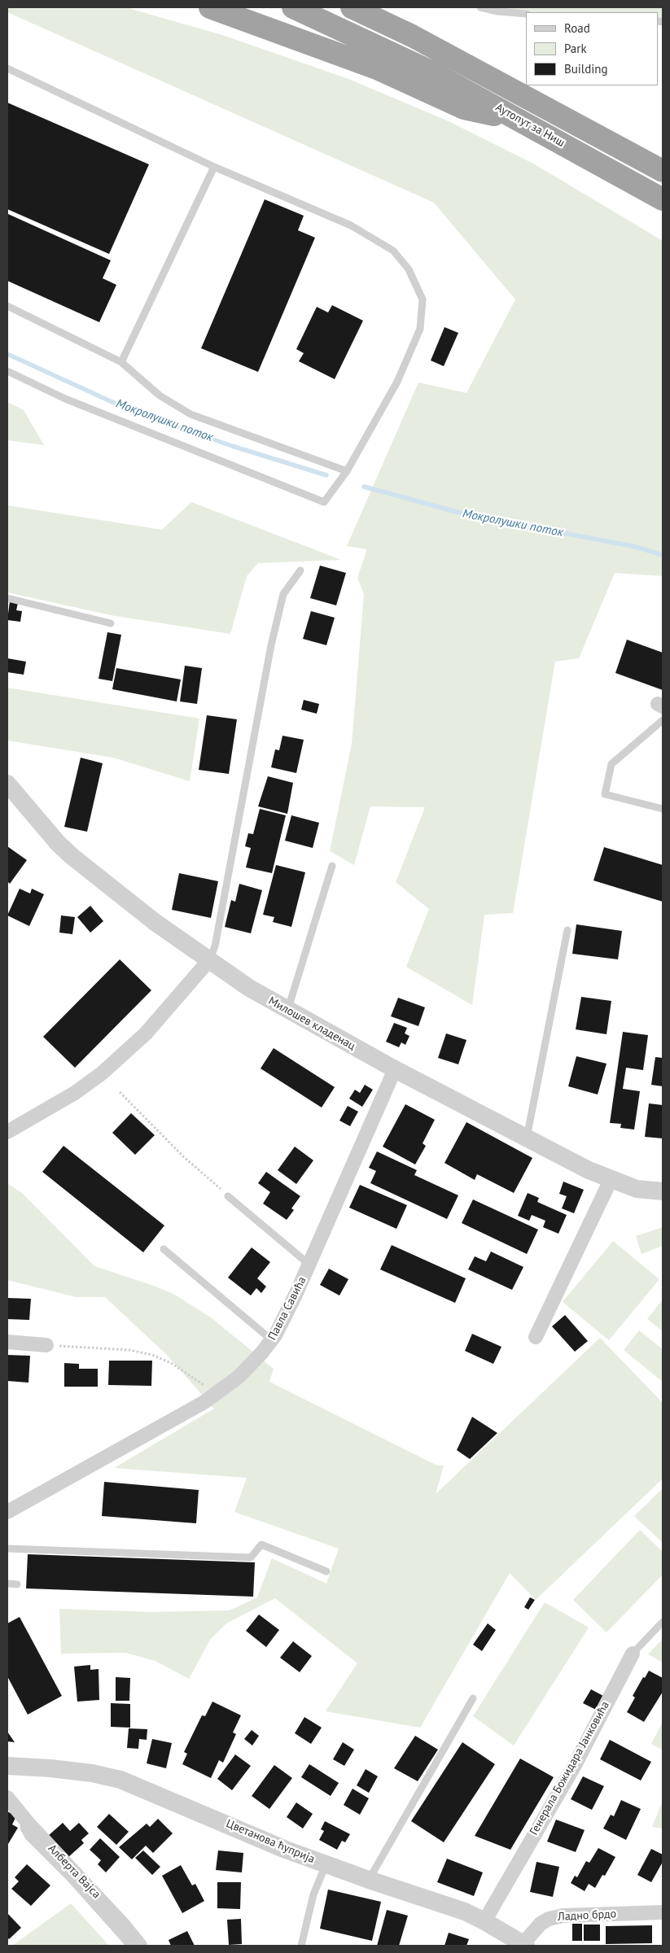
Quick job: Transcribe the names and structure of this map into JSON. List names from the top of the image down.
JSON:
{
  "streets": {
    "highway": ["Аутопут за Ниш"],
    "street": [
      "Милошев кладенац",
      "Павла Савића",
      "Генерала Божидара Јанковића",
      "Цветанова ћуприја",
      "Алберта Вајса",
      "Ладно брдо"
    ]
  },
  "crossings": [
    ["Милошев кладенац", "Павла Савића"],
    ["Генерала Божидара Јанковића", "Цветанова ћуприја"],
    ["Цветанова ћуприја", "Ладно брдо"]
  ],
  "water": ["Мокролушки поток"],
  "legend": ["Road", "Park", "Building"]
}
